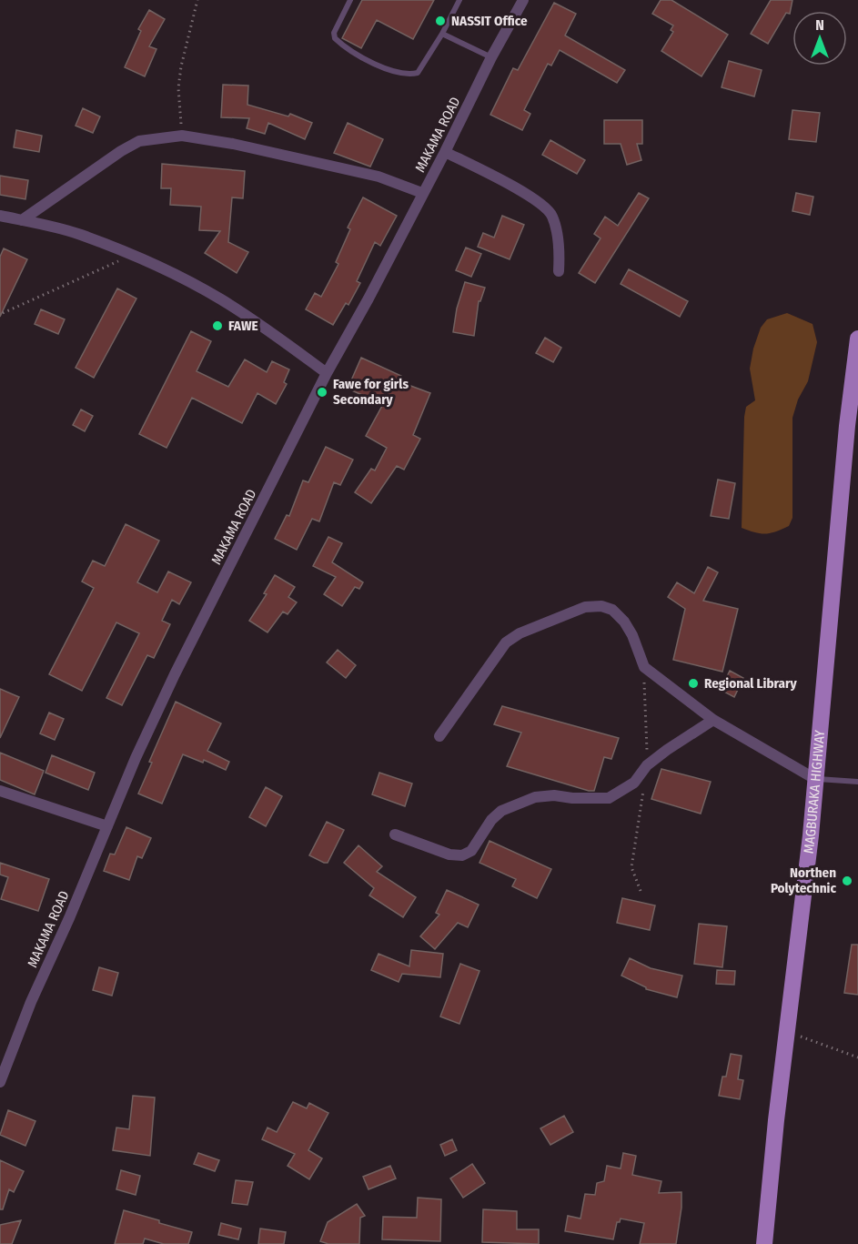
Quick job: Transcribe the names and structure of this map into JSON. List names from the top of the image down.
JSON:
{
  "streets": {
    "main road": ["MAGBURAKA HIGHWAY"],
    "street": ["MAKAMA ROAD"]
  },
  "places": [
    "NASSIT Office",
    "FAWE",
    "Fawe for girls Secondary",
    "Regional Library",
    "Northen Polytechnic"
  ],
  "north": "top"
}
